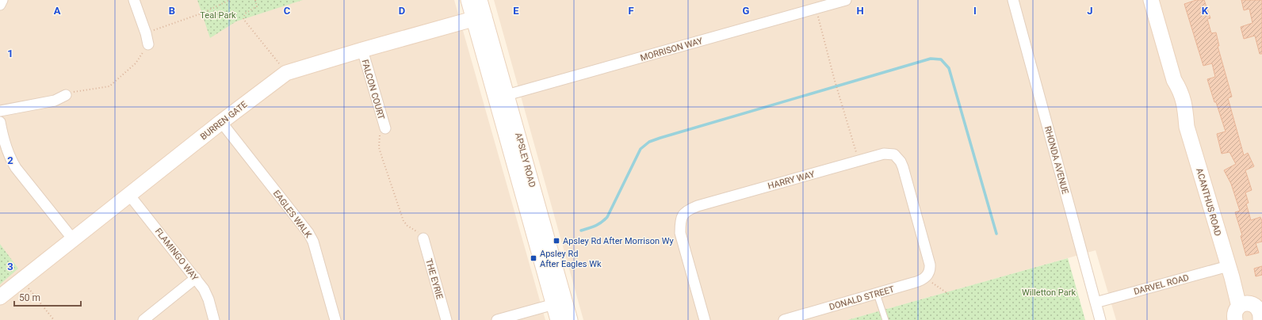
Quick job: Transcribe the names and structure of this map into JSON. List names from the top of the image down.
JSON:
{
  "streets": {
    "street": [
      "MORRISON WAY",
      "FALCON COURT",
      "BURREN GATE",
      "APSLEY ROAD",
      "RHONDA AVENUE",
      "HARRY WAY",
      "ACANTHUS ROAD",
      "EAGLES WALK",
      "FLAMINGO WAY",
      "THE EYRIE",
      "DARVEL ROAD",
      "DONALD STREET"
    ]
  },
  "crossings": [
    ["MORRISON WAY", "APSLEY ROAD"],
    ["FALCON COURT", "BURREN GATE"],
    ["BURREN GATE", "APSLEY ROAD"],
    ["BURREN GATE", "EAGLES WALK"],
    ["BURREN GATE", "FLAMINGO WAY"],
    ["RHONDA AVENUE", "DARVEL ROAD"],
    ["HARRY WAY", "DONALD STREET"],
    ["ACANTHUS ROAD", "DARVEL ROAD"]
  ],
  "parks": ["Teal Park", "Willetton Park"],
  "places": {
    "transit": ["Apsley Rd After Morrison Wy", "Apsley Rd After Eagles Wk"]
  },
  "scale_bar": "50 m",
  "grid": {
    "columns": [
      "A",
      "B",
      "C",
      "D",
      "E",
      "F",
      "G",
      "H",
      "I",
      "J",
      "K"
    ],
    "rows": ["1", "2", "3"]
  }
}
